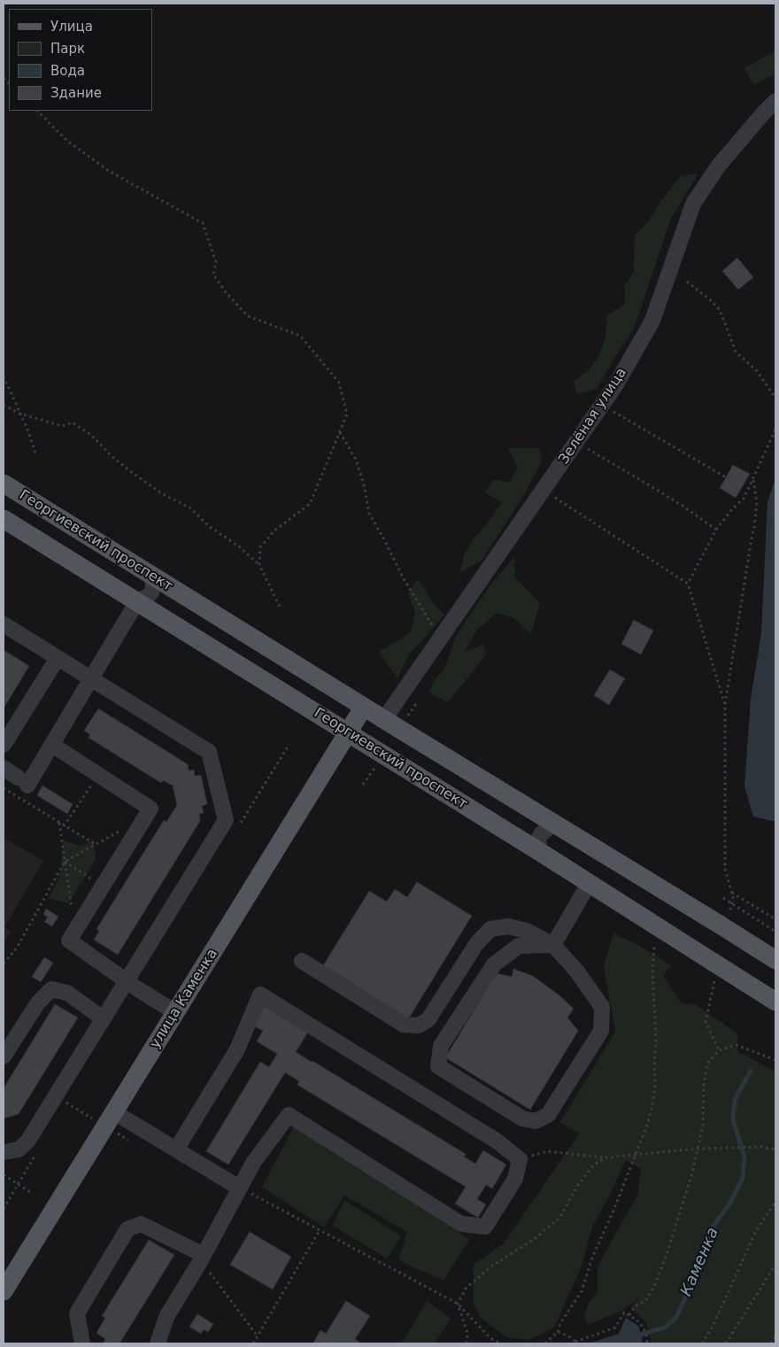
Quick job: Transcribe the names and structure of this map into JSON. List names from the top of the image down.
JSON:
{
  "streets": {
    "main road": ["Георгиевский проспект", "улица Каменка"],
    "street": ["Зелёная улица"]
  },
  "crossings": [
    ["Зелёная улица", "Георгиевский проспект"],
    ["Георгиевский проспект", "улица Каменка"]
  ],
  "water": ["Каменка"],
  "legend": [
    "Улица",
    "Парк",
    "Вода",
    "Здание"
  ]
}
